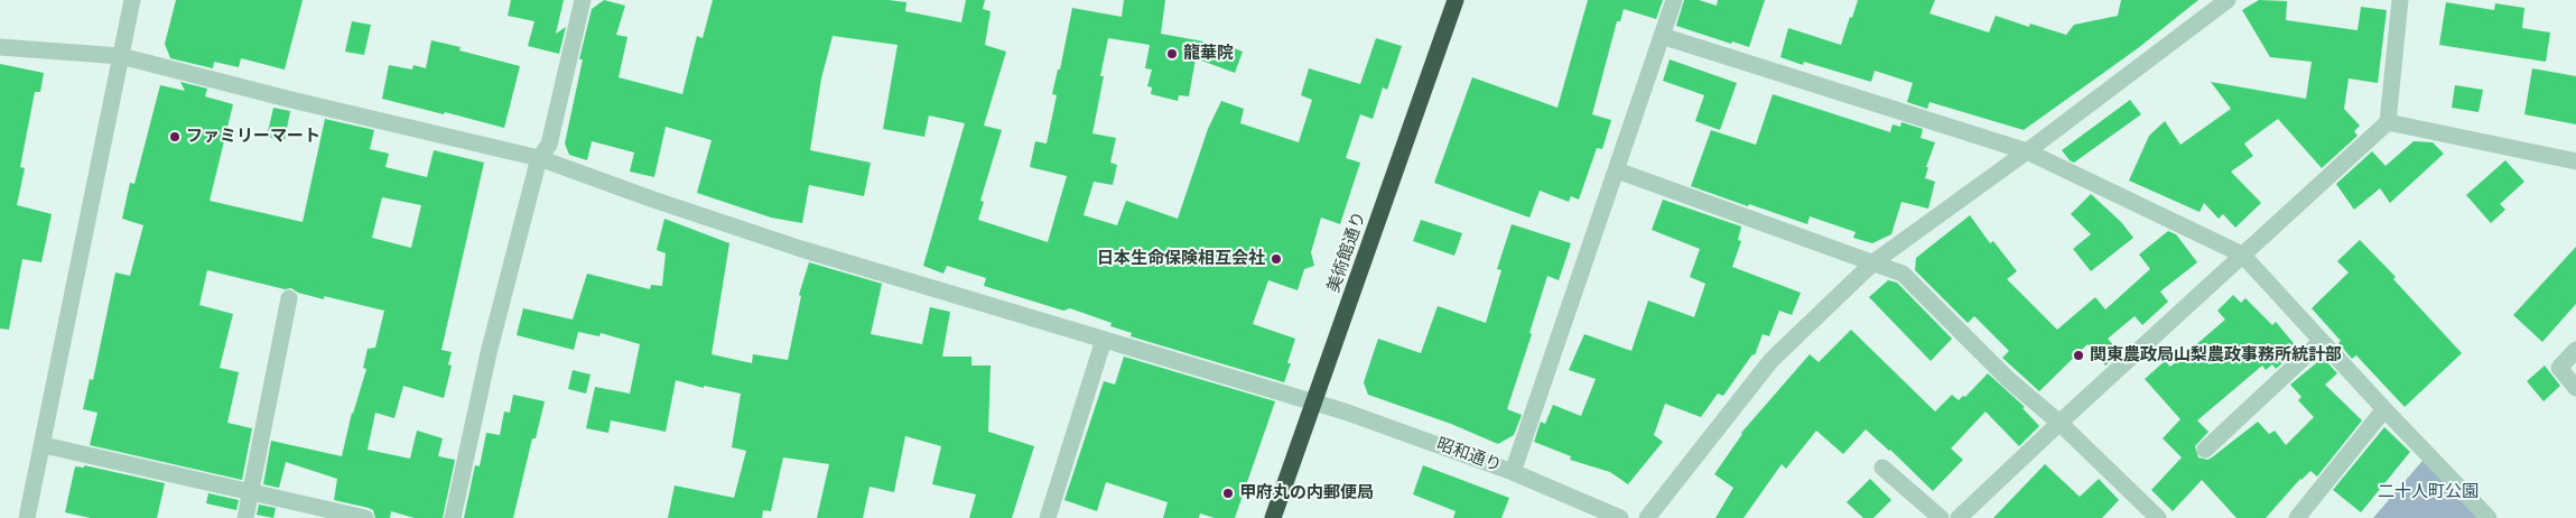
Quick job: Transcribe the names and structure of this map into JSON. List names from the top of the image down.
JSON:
{
  "streets": {
    "highway": ["美術館通り"],
    "street": ["昭和通り"]
  },
  "crossings": [
    ["美術館通り", "昭和通り"]
  ],
  "parks": ["二十人町公園"],
  "places": [
    "龍華院",
    "ファミリーマート",
    "日本生命保険相互会社",
    "関東農政局山梨農政事務所統計部",
    "甲府丸の内郵便局"
  ]
}
